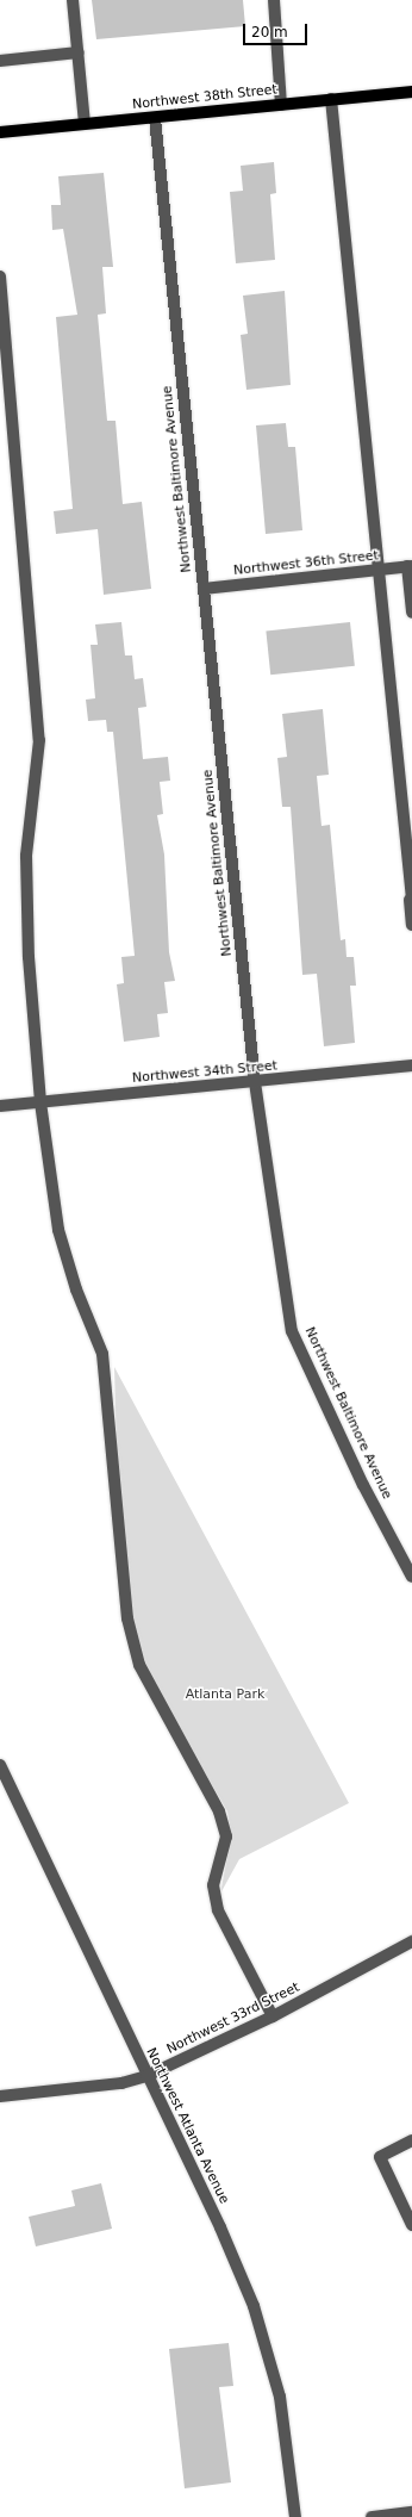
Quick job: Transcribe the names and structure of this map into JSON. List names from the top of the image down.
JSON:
{
  "streets": {
    "main road": ["Northwest 38th Street"],
    "street": [
      "Northwest Baltimore Avenue",
      "Northwest 36th Street",
      "Northwest 34th Street",
      "Northwest 33rd Street",
      "Northwest Atlanta Avenue"
    ]
  },
  "crossings": [
    ["Northwest 38th Street", "Northwest Baltimore Avenue"],
    ["Northwest Baltimore Avenue", "Northwest 36th Street"],
    ["Northwest Baltimore Avenue", "Northwest 34th Street"],
    ["Northwest 33rd Street", "Northwest Atlanta Avenue"]
  ],
  "parks": ["Atlanta Park"],
  "scale_bar": "20 m"
}
